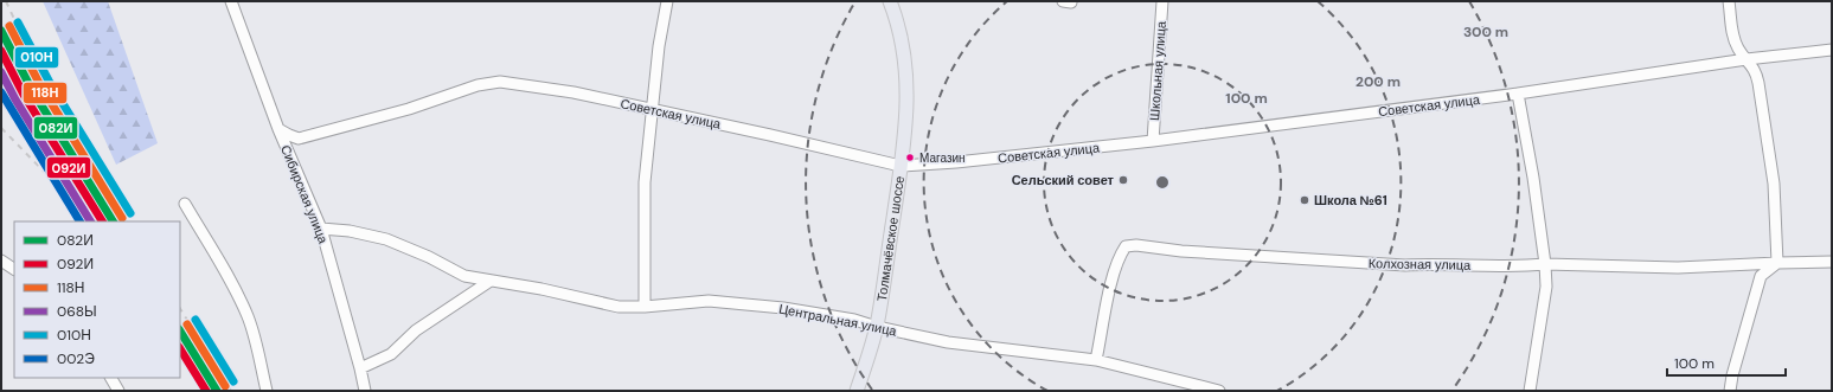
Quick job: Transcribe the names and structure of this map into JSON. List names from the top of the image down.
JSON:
{
  "streets": {
    "main road": ["Толмачёвское шоссе"],
    "street": [
      "Школьная улица",
      "Советская улица",
      "Сибирская улица",
      "Колхозная улица",
      "Центральная улица"
    ]
  },
  "crossings": [
    ["Школьная улица", "Советская улица"],
    ["Советская улица", "Сибирская улица"],
    ["Советская улица", "Толмачёвское шоссе"],
    ["Сибирская улица", "Центральная улица"],
    ["Толмачёвское шоссе", "Центральная улица"],
    ["Колхозная улица", "Центральная улица"]
  ],
  "places": ["Магазин", "Сельский совет", "Школа №61"],
  "lines": [
    "transit line 010Н",
    "transit line 118Н",
    "transit line 082И",
    "transit line 092И",
    "transit line 068Ы",
    "transit line 002Э"
  ],
  "legend": [
    "082И",
    "092И",
    "118Н",
    "068Ы",
    "010Н",
    "002Э"
  ],
  "scale_bar": "100 m",
  "rings": ["300 m", "200 m", "100 m"]
}
